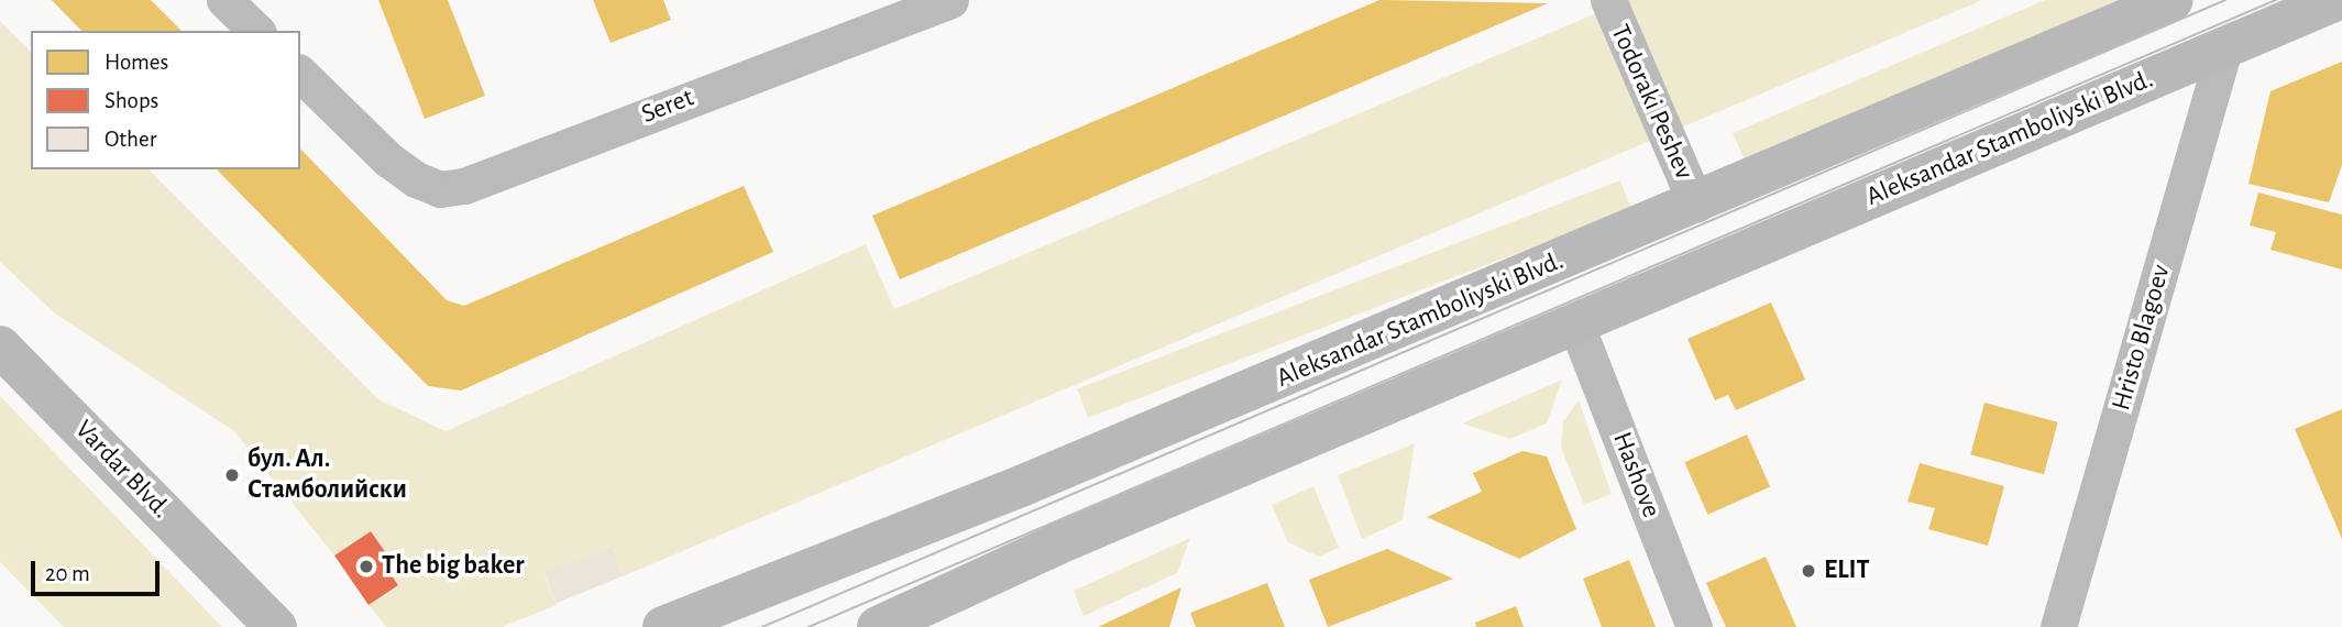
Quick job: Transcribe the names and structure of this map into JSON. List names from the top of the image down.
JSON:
{
  "streets": {
    "street": [
      "Todoraki Peshev",
      "Seret",
      "Aleksandar Stamboliyski Blvd.",
      "Hristo Blagoev",
      "Vardar Blvd.",
      "Hashove"
    ]
  },
  "crossings": [
    ["Todoraki Peshev", "Aleksandar Stamboliyski Blvd."],
    ["Aleksandar Stamboliyski Blvd.", "Hristo Blagoev"],
    ["Aleksandar Stamboliyski Blvd.", "Hashove"]
  ],
  "places": ["бул. Ал. Стамболийски", "The big baker", "ELIT"],
  "legend": ["Homes", "Shops", "Other"],
  "scale_bar": "20 m"
}
